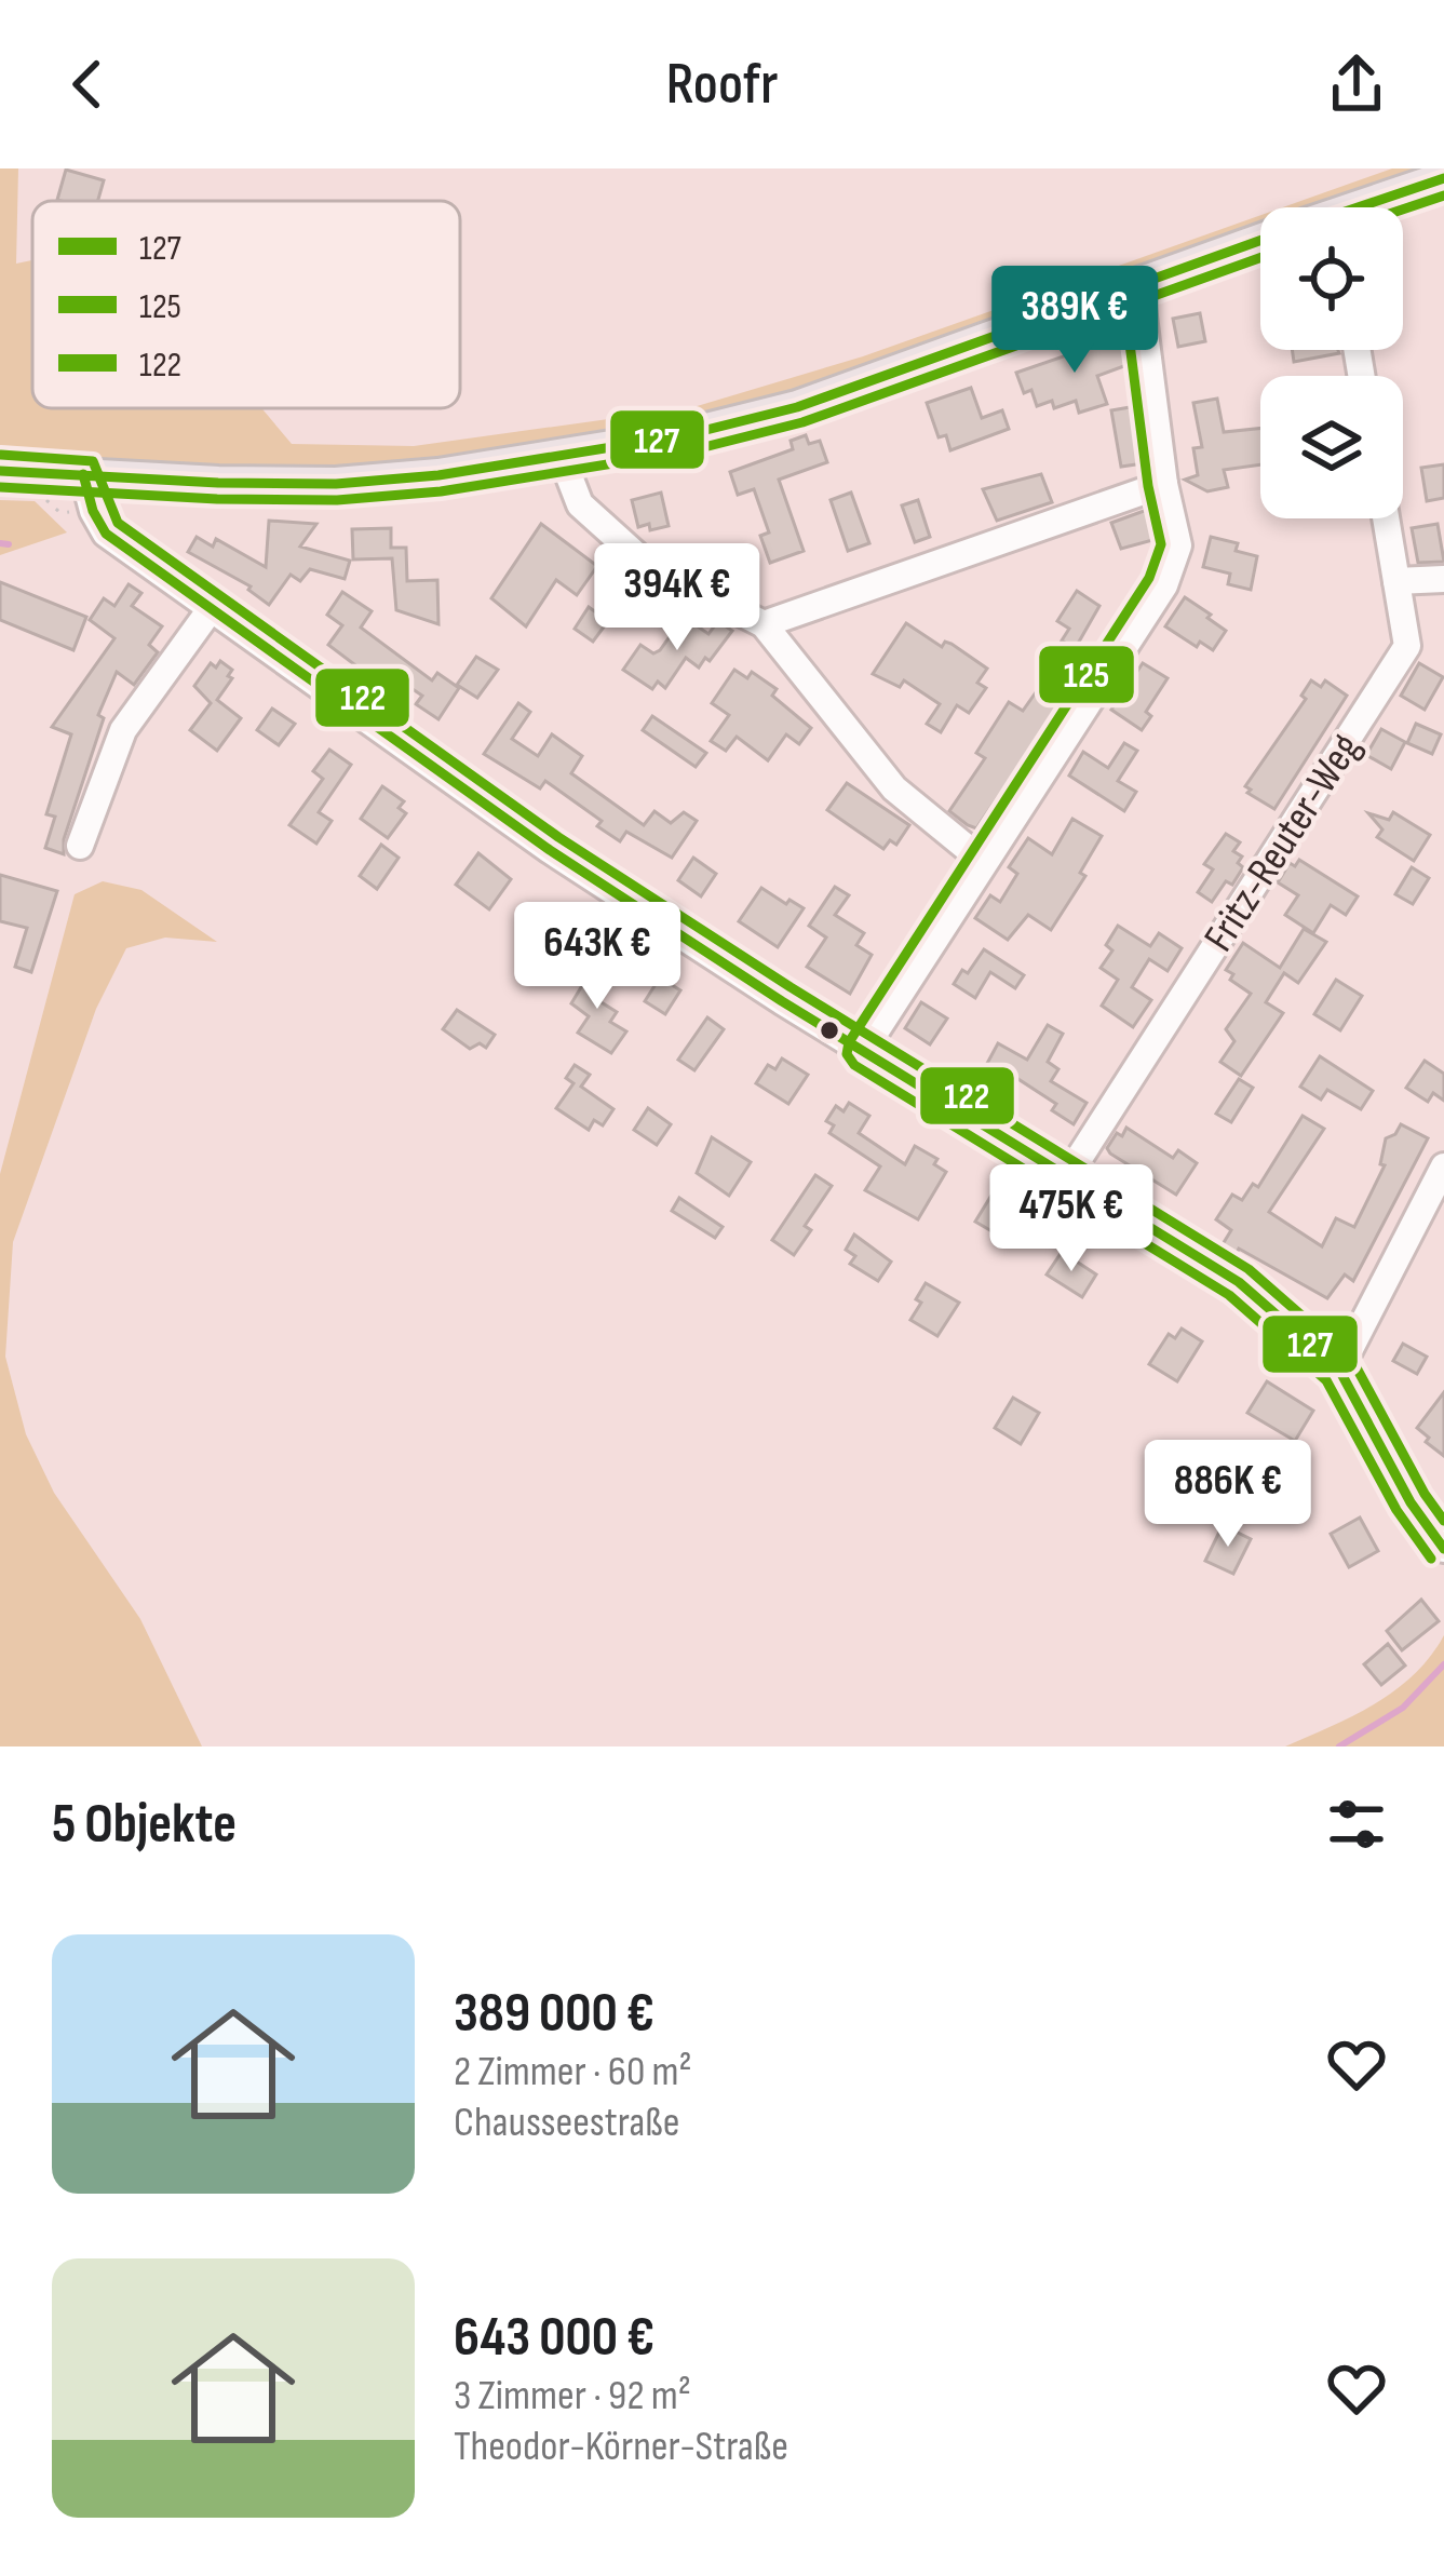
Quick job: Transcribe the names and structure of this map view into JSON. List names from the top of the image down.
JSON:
{
  "streets": {
    "street": ["Fritz-Reuter-Weg"]
  },
  "lines": ["transit line 127", "transit line 125", "transit line 122"],
  "legend": ["127", "125", "122"],
  "page": {
    "header": "Roofr",
    "price": [
      "389K €",
      "394K €",
      "643K €",
      "475K €",
      "886K €"
    ],
    "heading": "5 Objekte",
    "list": [
      {
        "name": "389 000 €",
        "note": "2 Zimmer · 60 m² · Chausseestraße"
      },
      {
        "name": "643 000 €",
        "note": "3 Zimmer · 92 m² · Theodor-Körner-Straße"
      }
    ]
  }
}
